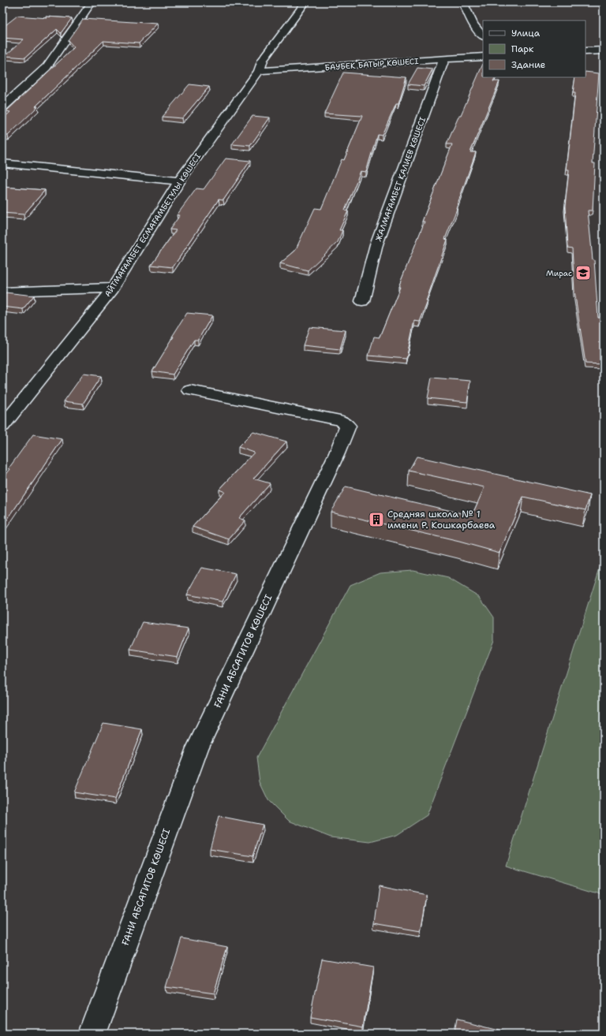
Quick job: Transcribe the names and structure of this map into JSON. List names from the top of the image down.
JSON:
{
  "streets": {
    "street": [
      "БАУБЕК БАТЫР КӨШЕСІ",
      "ЖАЛМАҒАМБЕТ ҚАЛИЕВ КӨШЕСІ",
      "АЙТМАҒАМБЕТ ЕСМАҒАМБЕТҰЛЫ КӨШЕСІ",
      "ҒАНИ АБСАГИТОВ КӨШЕСІ"
    ]
  },
  "crossings": [
    ["БАУБЕК БАТЫР КӨШЕСІ", "ЖАЛМАҒАМБЕТ ҚАЛИЕВ КӨШЕСІ"],
    ["БАУБЕК БАТЫР КӨШЕСІ", "АЙТМАҒАМБЕТ ЕСМАҒАМБЕТҰЛЫ КӨШЕСІ"]
  ],
  "places": {
    "school or university": ["Мирас"],
    "building": ["Средняя школа № 1 имени Р. Кошкарбаева"]
  },
  "legend": ["Улица", "Парк", "Здание"]
}
